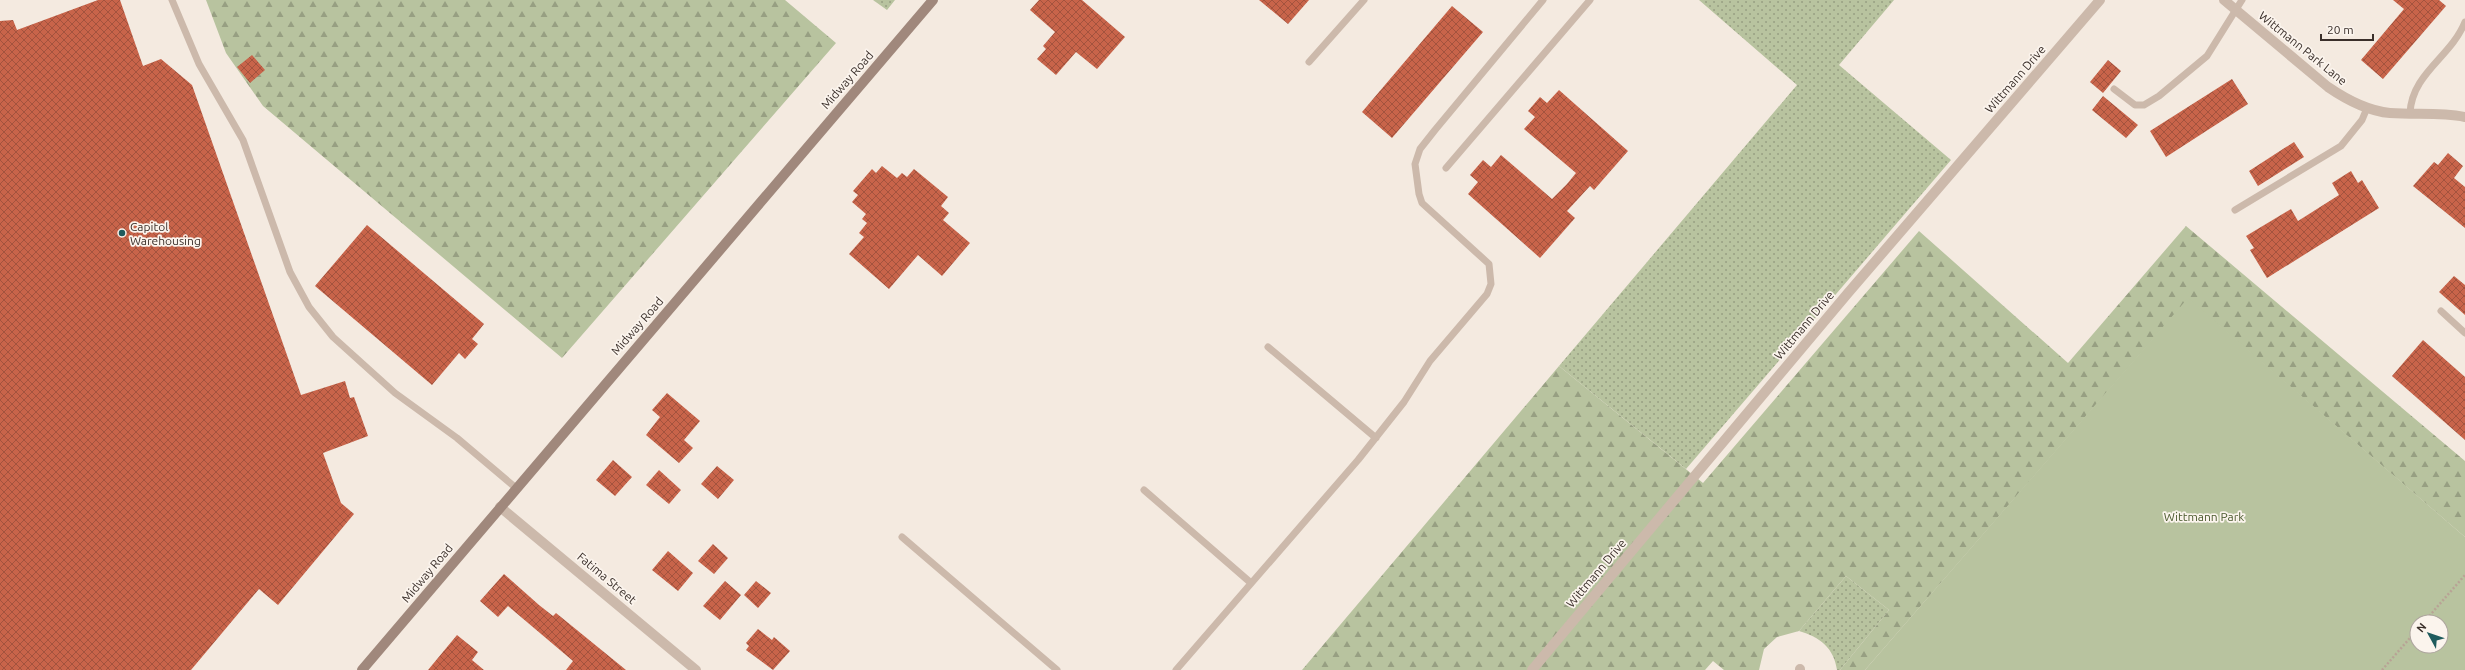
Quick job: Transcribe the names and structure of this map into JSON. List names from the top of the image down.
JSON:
{
  "streets": {
    "main road": ["Midway Road"],
    "street": ["Wittmann Park Lane", "Wittmann Drive", "Fatima Street"]
  },
  "crossings": [
    ["Midway Road", "Fatima Street"]
  ],
  "parks": ["Wittmann Park"],
  "places": ["Capitol Warehousing"],
  "scale_bar": "20 m",
  "north": "top left"
}
